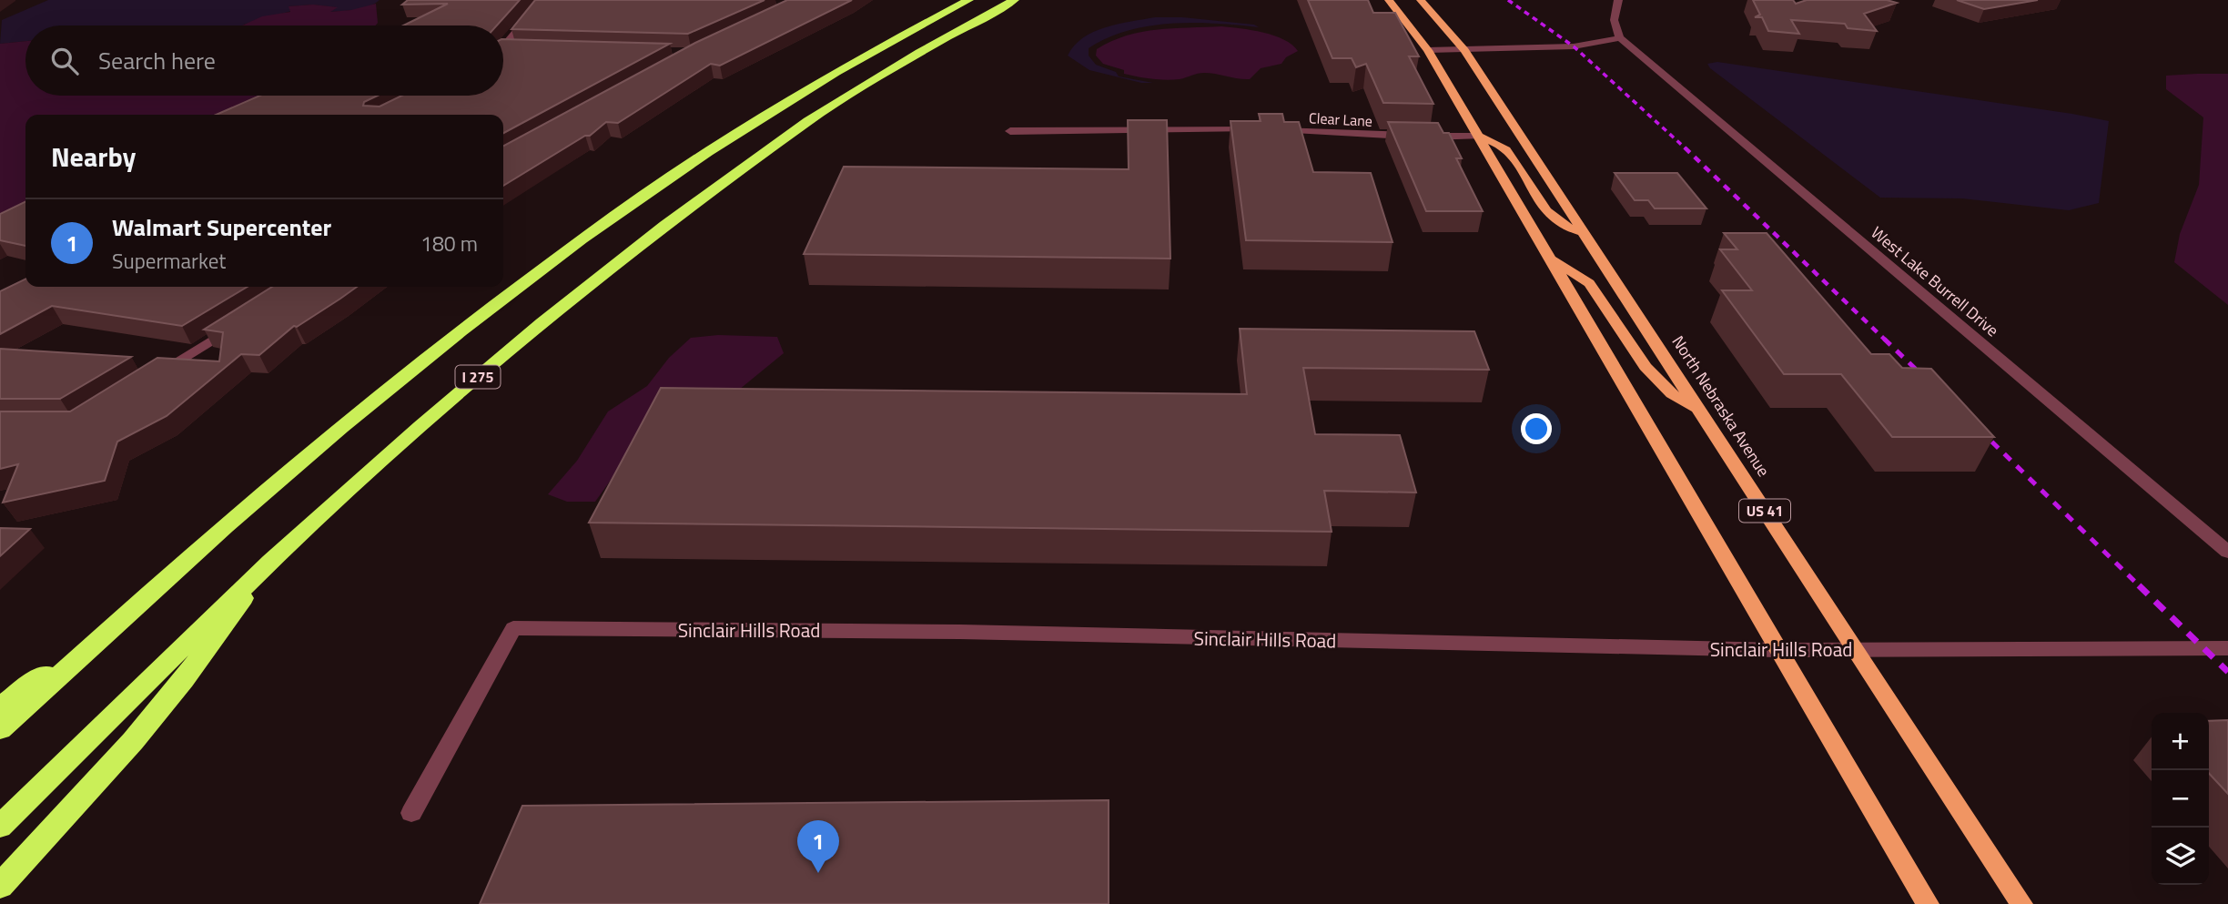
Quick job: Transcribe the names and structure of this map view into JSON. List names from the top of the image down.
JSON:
{
  "streets": {
    "highway": ["I 275"],
    "main road": ["North Nebraska Avenue", "US 41"],
    "street": ["Clear Lane", "West Lake Burrell Drive", "Sinclair Hills Road"]
  },
  "crossings": [
    ["North Nebraska Avenue", "Sinclair Hills Road"]
  ],
  "page": {
    "search": "Search here",
    "heading": "Nearby",
    "list": [
      {
        "mark": "1",
        "name": "Walmart Supercenter",
        "note": "Supermarket",
        "value": "180 m"
      }
    ],
    "map_buttons": ["+", "−"],
    "pins": "1"
  }
}
